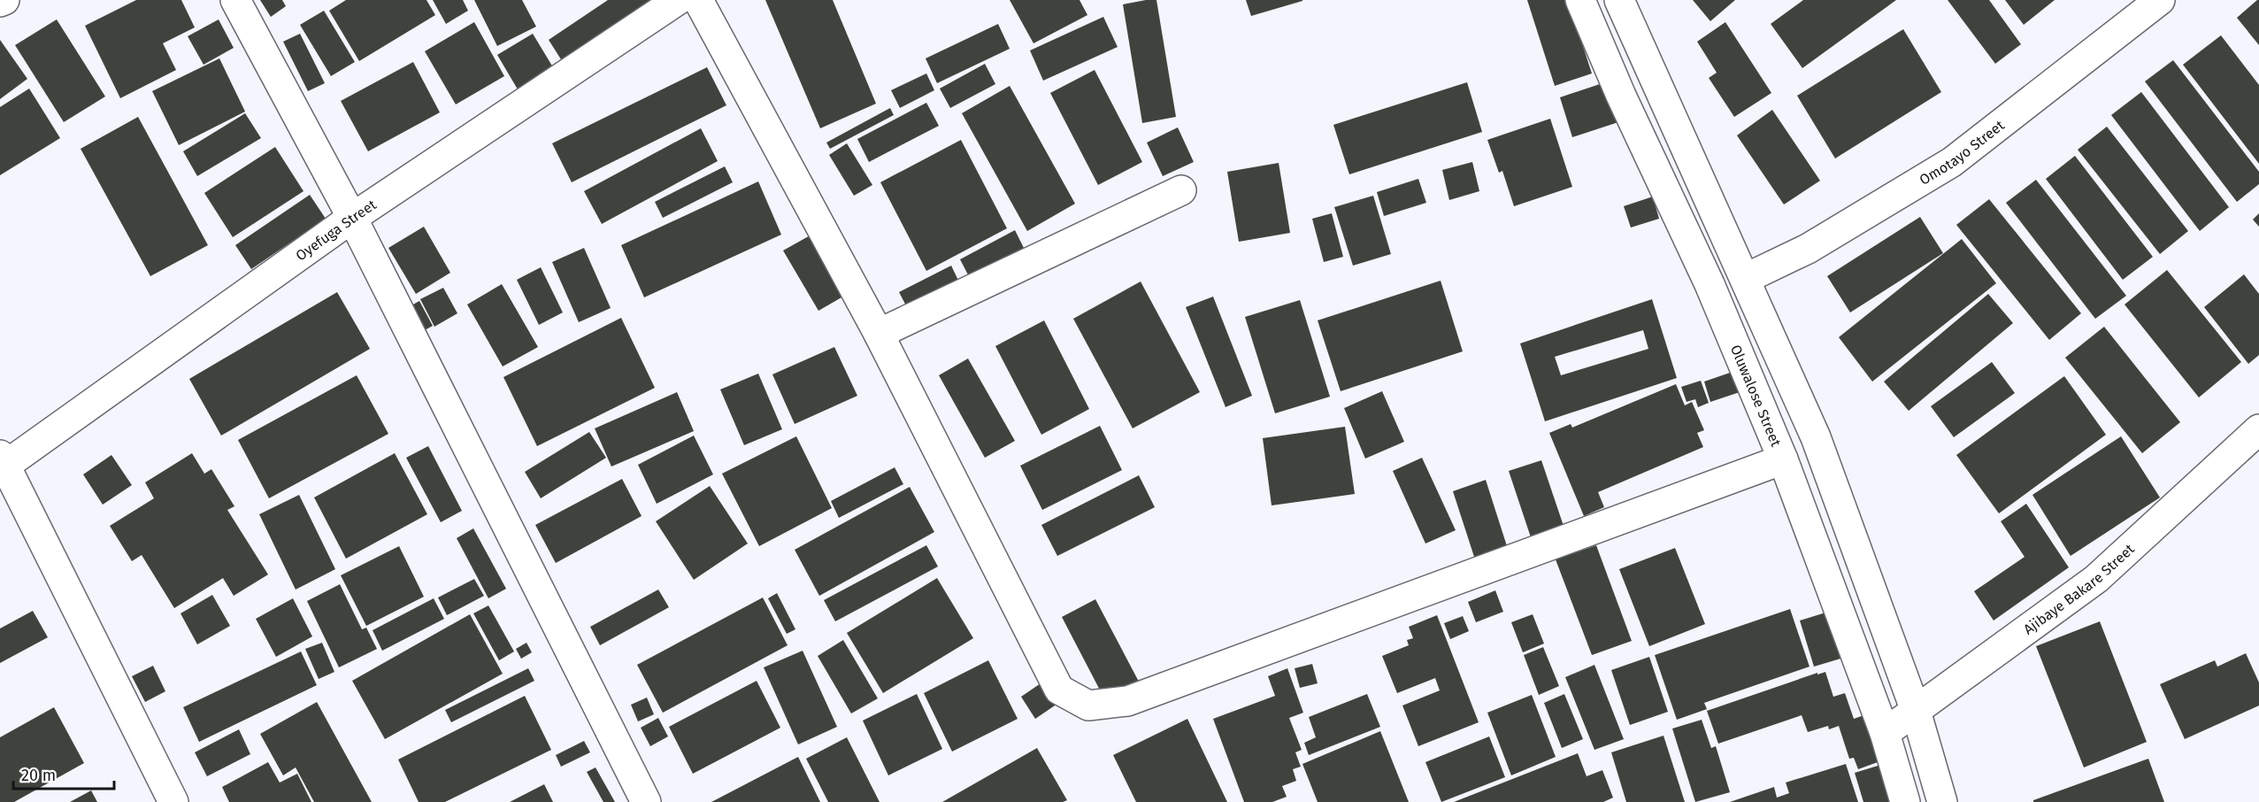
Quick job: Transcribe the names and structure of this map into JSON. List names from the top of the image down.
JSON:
{
  "streets": {
    "street": [
      "Omotayo Street",
      "Oyefuga Street",
      "Oluwalose Street",
      "Ajibaye Bakare Street"
    ]
  },
  "crossings": [
    ["Oluwalose Street", "Ajibaye Bakare Street"]
  ],
  "scale_bar": "20 m"
}
